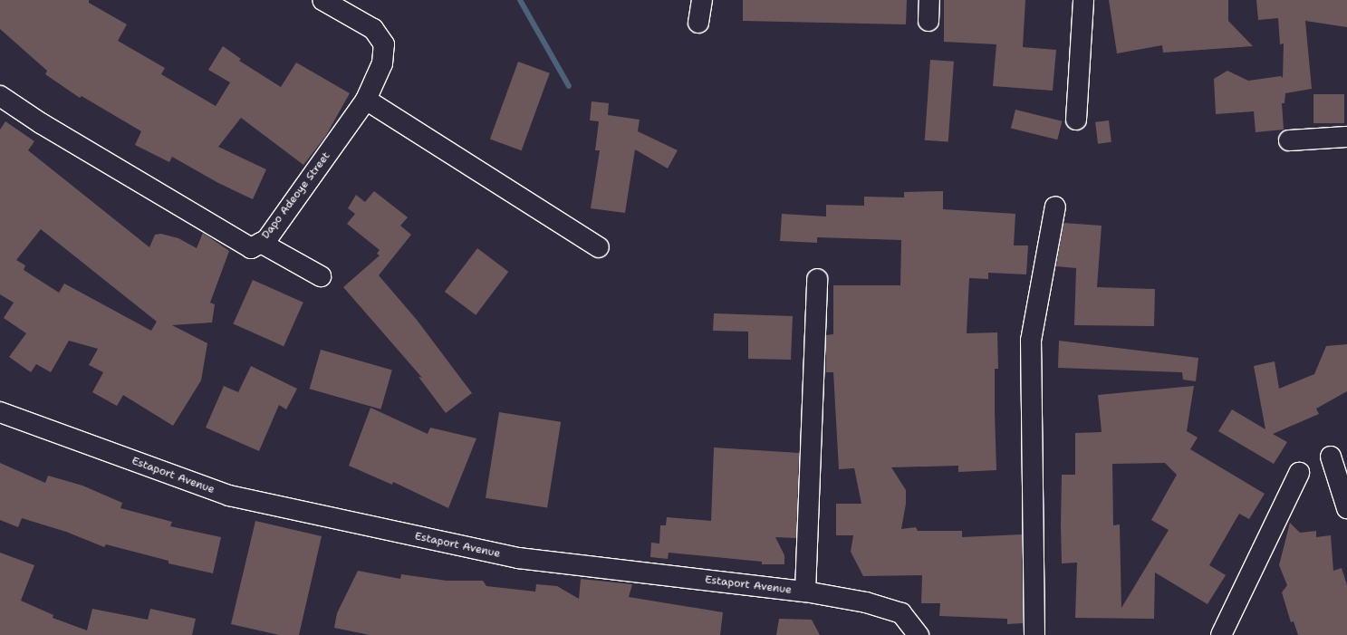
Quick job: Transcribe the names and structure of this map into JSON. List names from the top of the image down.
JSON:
{
  "streets": {
    "street": ["Dapo Adeoye Street", "Estaport Avenue"]
  }
}
